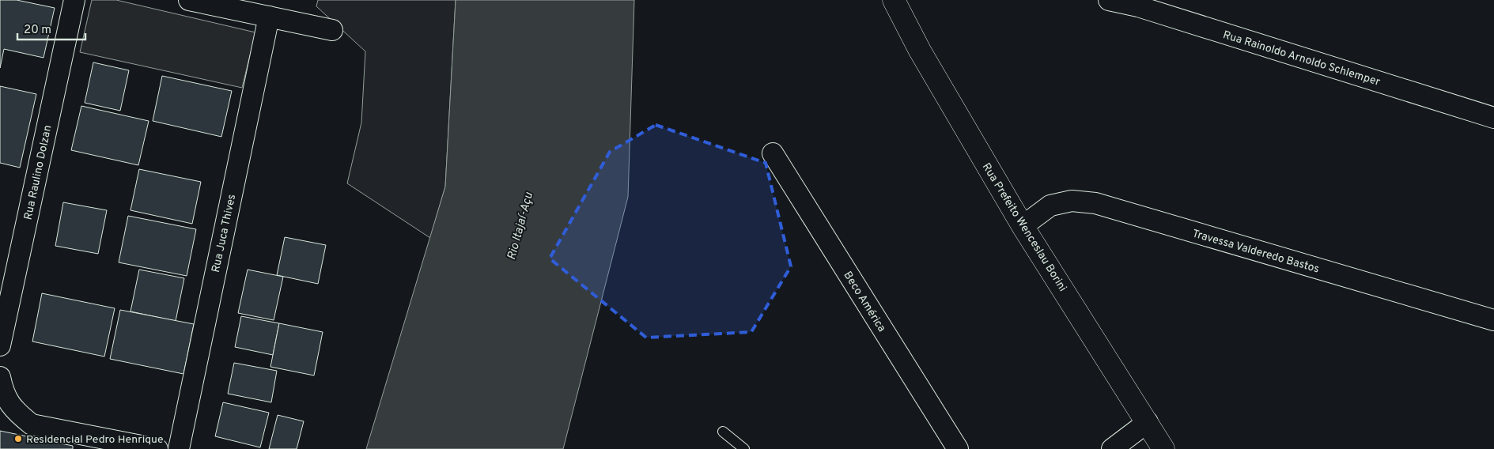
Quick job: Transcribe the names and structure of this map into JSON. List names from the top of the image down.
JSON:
{
  "streets": {
    "street": [
      "Rua Rainoldo Arnoldo Schlemper",
      "Rua Raulino Dolzan",
      "Rua Prefeito Wenceslau Borini",
      "Rua Juca Thives",
      "Travessa Valderedo Bastos",
      "Beco América"
    ]
  },
  "crossings": [
    ["Rua Prefeito Wenceslau Borini", "Travessa Valderedo Bastos"]
  ],
  "water": ["Rio Itajaí-Açu"],
  "places": ["Residencial Pedro Henrique"],
  "scale_bar": "20 m"
}
